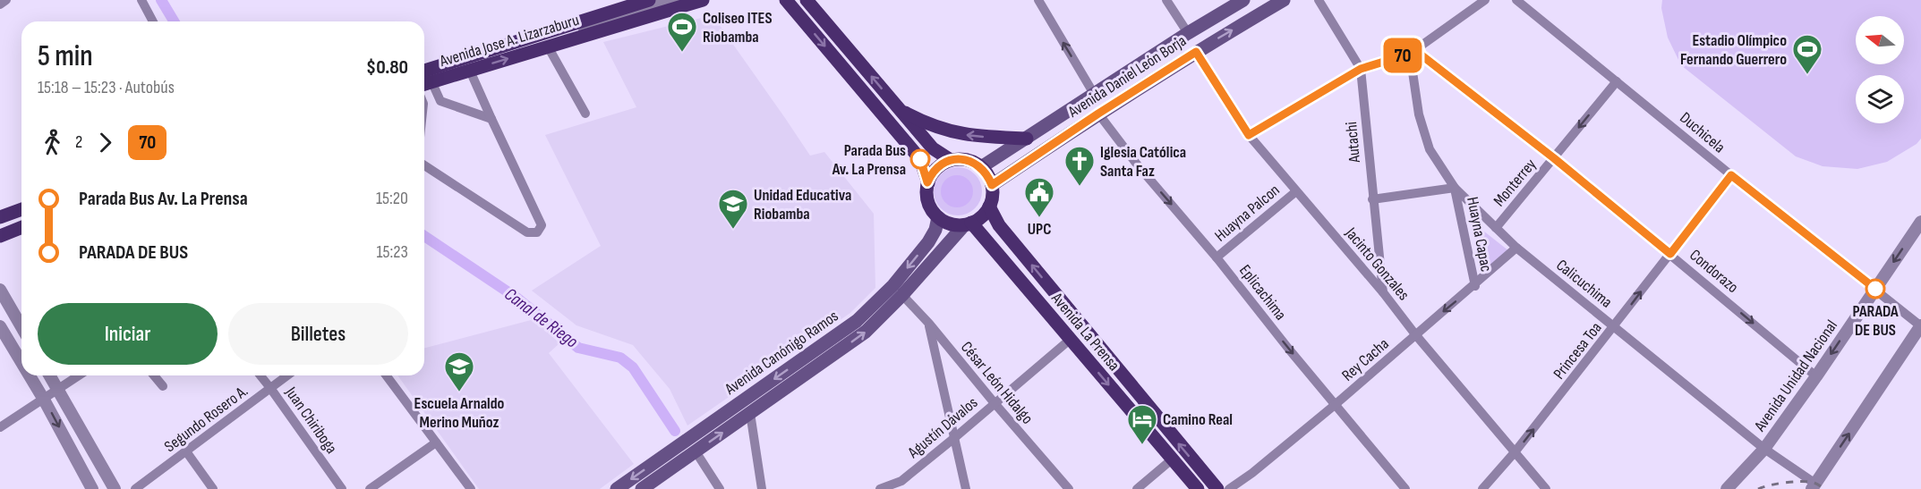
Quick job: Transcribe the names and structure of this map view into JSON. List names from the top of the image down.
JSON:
{
  "streets": {
    "main road": [
      "Avenida Jose A. Lizarzaburu",
      "Avenida Daniel León Borja",
      "Avenida La Prensa",
      "Avenida Canónigo Ramos"
    ],
    "street": [
      "Duchicela",
      "Autachi",
      "Monterrey",
      "Huayna Palcon",
      "Huayna Capac",
      "Jacinto Gonzales",
      "Condorazo",
      "Calicuchima",
      "Eplicachima",
      "Princesa Toa",
      "Rey Cacha",
      "Avenida Unidad Nacional",
      "César León Hidalgo",
      "Segundo Rosero A.",
      "Juan Chiriboga",
      "Agustín Dávalos"
    ]
  },
  "crossings": [
    ["Avenida Daniel León Borja", "Jacinto Gonzales"],
    ["Avenida Daniel León Borja", "Eplicachima"],
    ["Avenida Daniel León Borja", "Avenida La Prensa"],
    ["Avenida Daniel León Borja", "Avenida Canónigo Ramos"],
    ["Duchicela", "Monterrey"],
    ["Duchicela", "Princesa Toa"],
    ["Duchicela", "Avenida Unidad Nacional"],
    ["Autachi", "Jacinto Gonzales"],
    ["Monterrey", "Condorazo"],
    ["Monterrey", "Calicuchima"],
    ["Huayna Palcon", "Jacinto Gonzales"],
    ["Huayna Palcon", "Eplicachima"],
    ["Huayna Capac", "Calicuchima"],
    ["Huayna Capac", "Rey Cacha"],
    ["Jacinto Gonzales", "Princesa Toa"],
    ["Jacinto Gonzales", "Rey Cacha"],
    ["Condorazo", "Princesa Toa"],
    ["Condorazo", "Avenida Unidad Nacional"],
    ["Calicuchima", "Princesa Toa"],
    ["Calicuchima", "Rey Cacha"],
    ["Calicuchima", "Avenida Unidad Nacional"],
    ["Eplicachima", "Rey Cacha"],
    ["Avenida La Prensa", "Avenida Canónigo Ramos"],
    ["Avenida La Prensa", "Agustín Dávalos"],
    ["Avenida Canónigo Ramos", "César León Hidalgo"],
    ["César León Hidalgo", "Agustín Dávalos"],
    ["Segundo Rosero A.", "Juan Chiriboga"]
  ],
  "one_way": [
    "Monterrey",
    "Condorazo",
    "Eplicachima",
    "Princesa Toa"
  ],
  "water": ["Canal de Riego"],
  "places": {
    "sports": ["Coliseo ITES Riobamba", "Estadio Olímpico Fernando Guerrero"],
    "other": ["Parada Bus Av. La Prensa", "PARADA DE BUS"],
    "church": ["Iglesia Católica Santa Faz"],
    "public building": ["UPC"],
    "school or university": ["Unidad Educativa Riobamba", "Escuela Arnaldo Merino Muñoz"],
    "hotel": ["Camino Real"]
  },
  "lines": ["bus line 70"],
  "north": "left",
  "page": {
    "on_map": "70",
    "heading": ["5 min", "15:18 – 15:23 · Autobús", "$0.80"],
    "legs": ["2", "70"],
    "list": [
      {
        "name": "Parada Bus Av. La Prensa",
        "value": "15:20"
      },
      {
        "name": "PARADA DE BUS",
        "value": "15:23"
      }
    ],
    "buttons": ["Iniciar", "Billetes"]
  }
}
